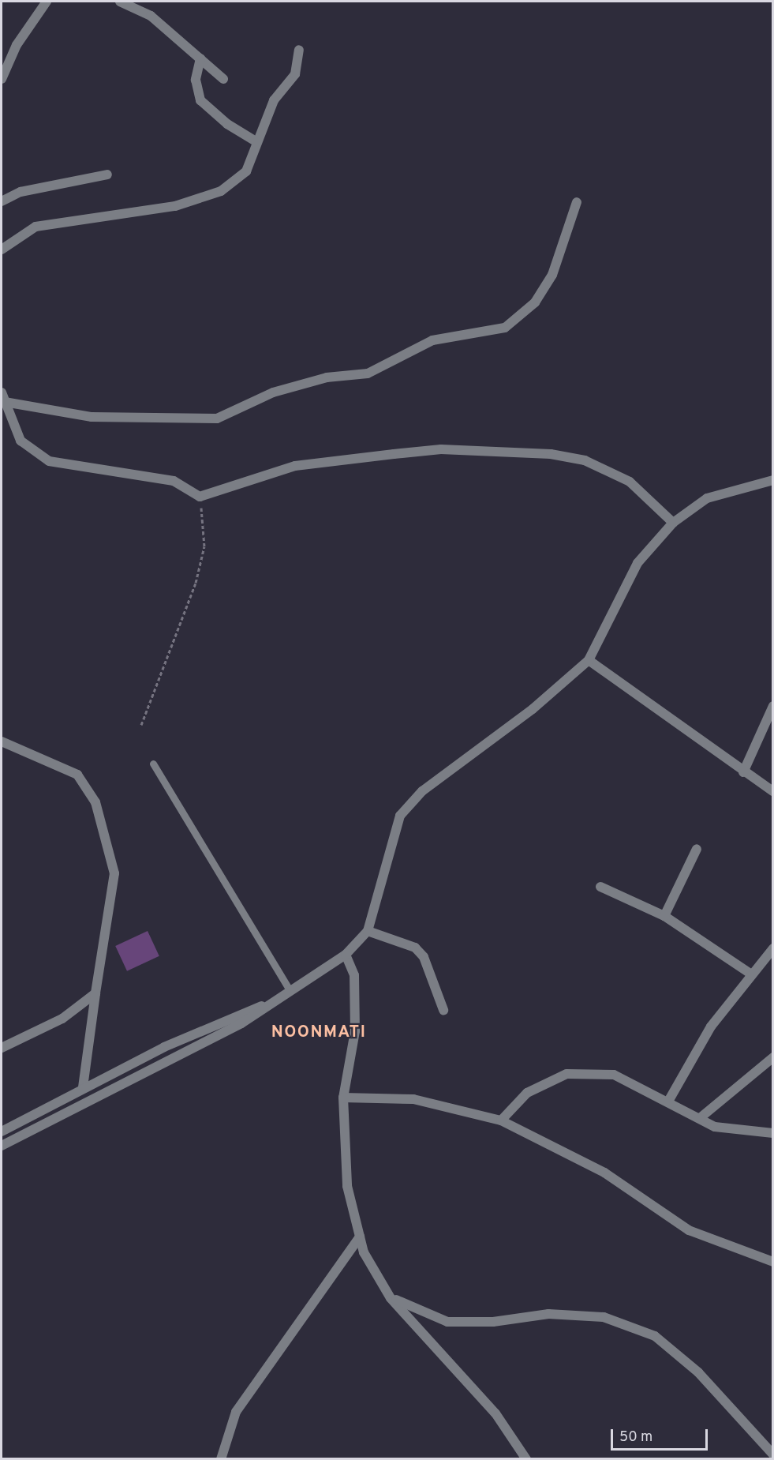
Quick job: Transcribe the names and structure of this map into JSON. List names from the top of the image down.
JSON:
{
  "districts": ["NOONMATI"],
  "scale_bar": "50 m"
}
